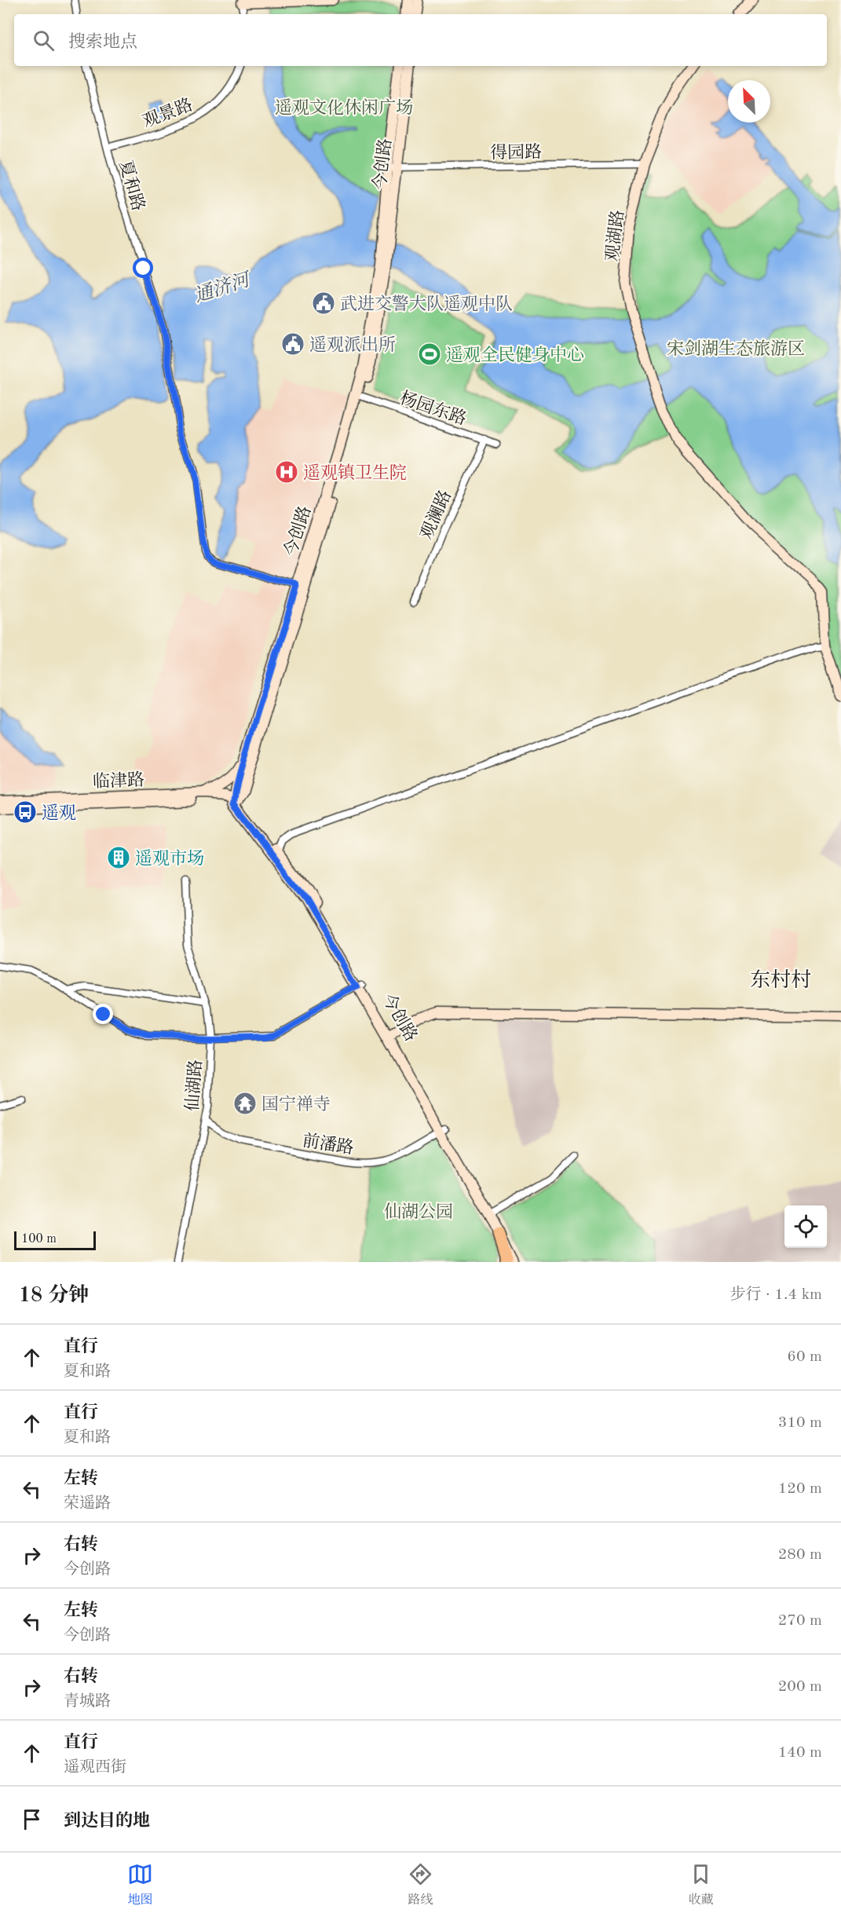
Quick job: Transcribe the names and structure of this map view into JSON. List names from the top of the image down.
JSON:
{
  "streets": {
    "main road": ["今创路", "观湖路", "临津路"],
    "street": [
      "观景路",
      "得园路",
      "夏和路",
      "杨园东路",
      "观澜路",
      "仙湖路",
      "前潘路"
    ]
  },
  "crossings": [
    ["观景路", "夏和路"],
    ["得园路", "今创路"],
    ["得园路", "观湖路"],
    ["今创路", "夏和路"],
    ["今创路", "杨园东路"],
    ["今创路", "临津路"],
    ["今创路", "前潘路"],
    ["杨园东路", "观澜路"],
    ["仙湖路", "前潘路"]
  ],
  "districts": ["东村村"],
  "water": ["通济河"],
  "parks": ["遥观文化休闲广场", "宋剑湖生态旅游区", "仙湖公园"],
  "places": {
    "public building": ["武进交警大队遥观中队", "遥观派出所"],
    "sports": ["遥观全民健身中心"],
    "hospital": ["遥观镇卫生院"],
    "bus stop": ["遥观"],
    "building": ["遥观市场"],
    "temple": ["国宁禅寺"]
  },
  "scale_bar": "100 m",
  "north": "top left",
  "page": {
    "search": "搜索地点",
    "scale": "100 m",
    "heading": ["18 分钟", "步行 · 1.4 km"],
    "list": [
      ["直行", "夏和路", "60 m"],
      ["直行", "夏和路", "310 m"],
      ["左转", "荣遥路", "120 m"],
      ["右转", "今创路", "280 m"],
      ["左转", "今创路", "270 m"],
      ["右转", "青城路", "200 m"],
      ["直行", "遥观西街", "140 m"],
      "到达目的地"
    ],
    "nav": ["地图", "路线", "收藏"]
  }
}
